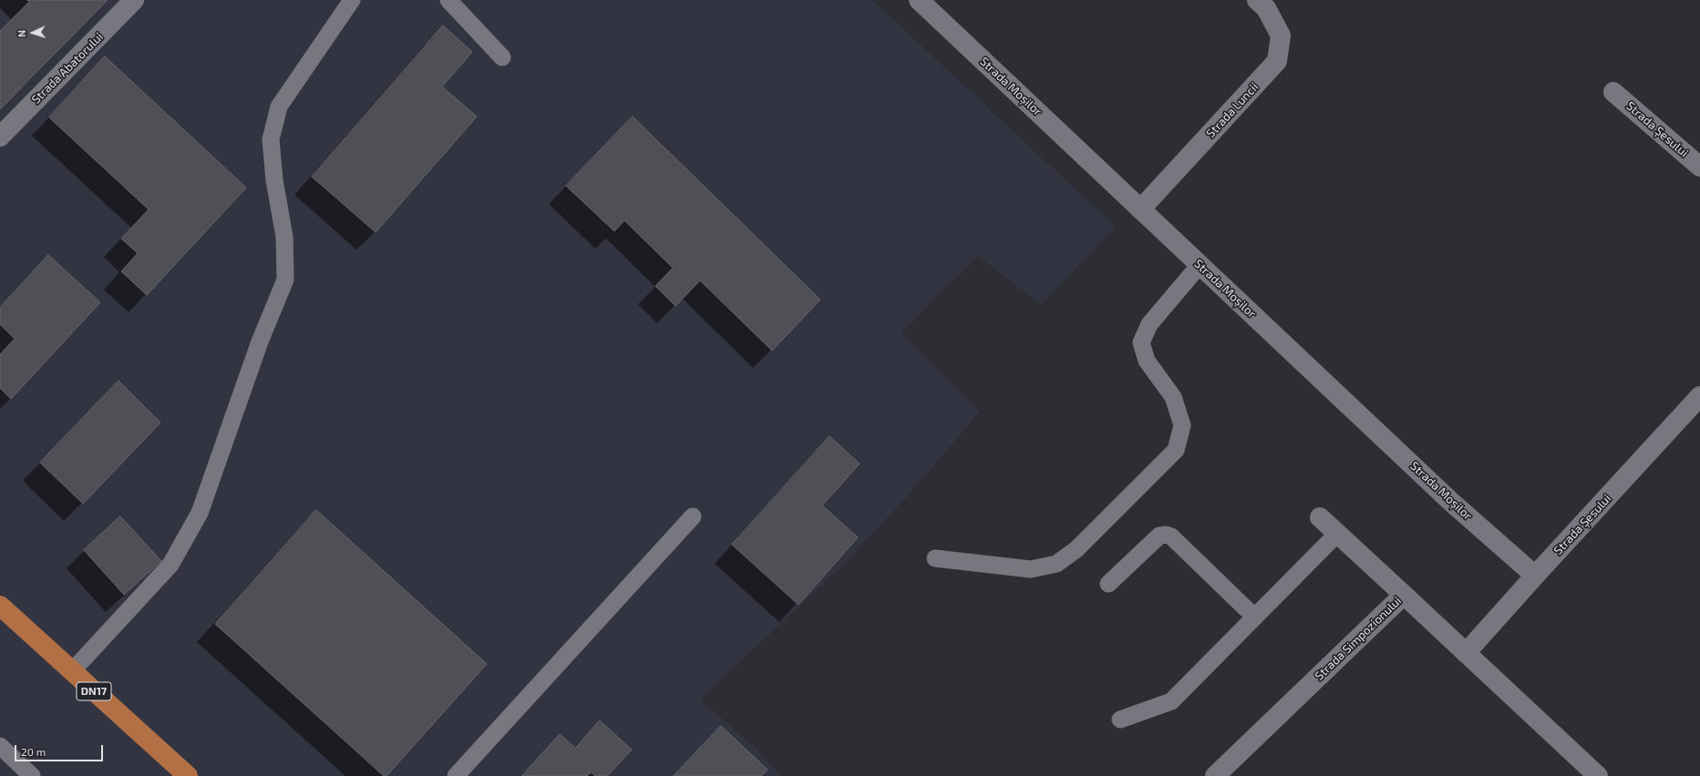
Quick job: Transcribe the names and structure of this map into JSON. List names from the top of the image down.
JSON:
{
  "streets": {
    "main road": ["DN17"],
    "street": [
      "Strada Abatorului",
      "Strada Moșilor",
      "Strada Luncii",
      "Strada Șesului",
      "Strada Simpozionului"
    ]
  },
  "crossings": [
    ["Strada Moșilor", "Strada Luncii"],
    ["Strada Moșilor", "Strada Șesului"],
    ["Strada Șesului", "Strada Simpozionului"]
  ],
  "scale_bar": "20 m",
  "north": "left"
}
